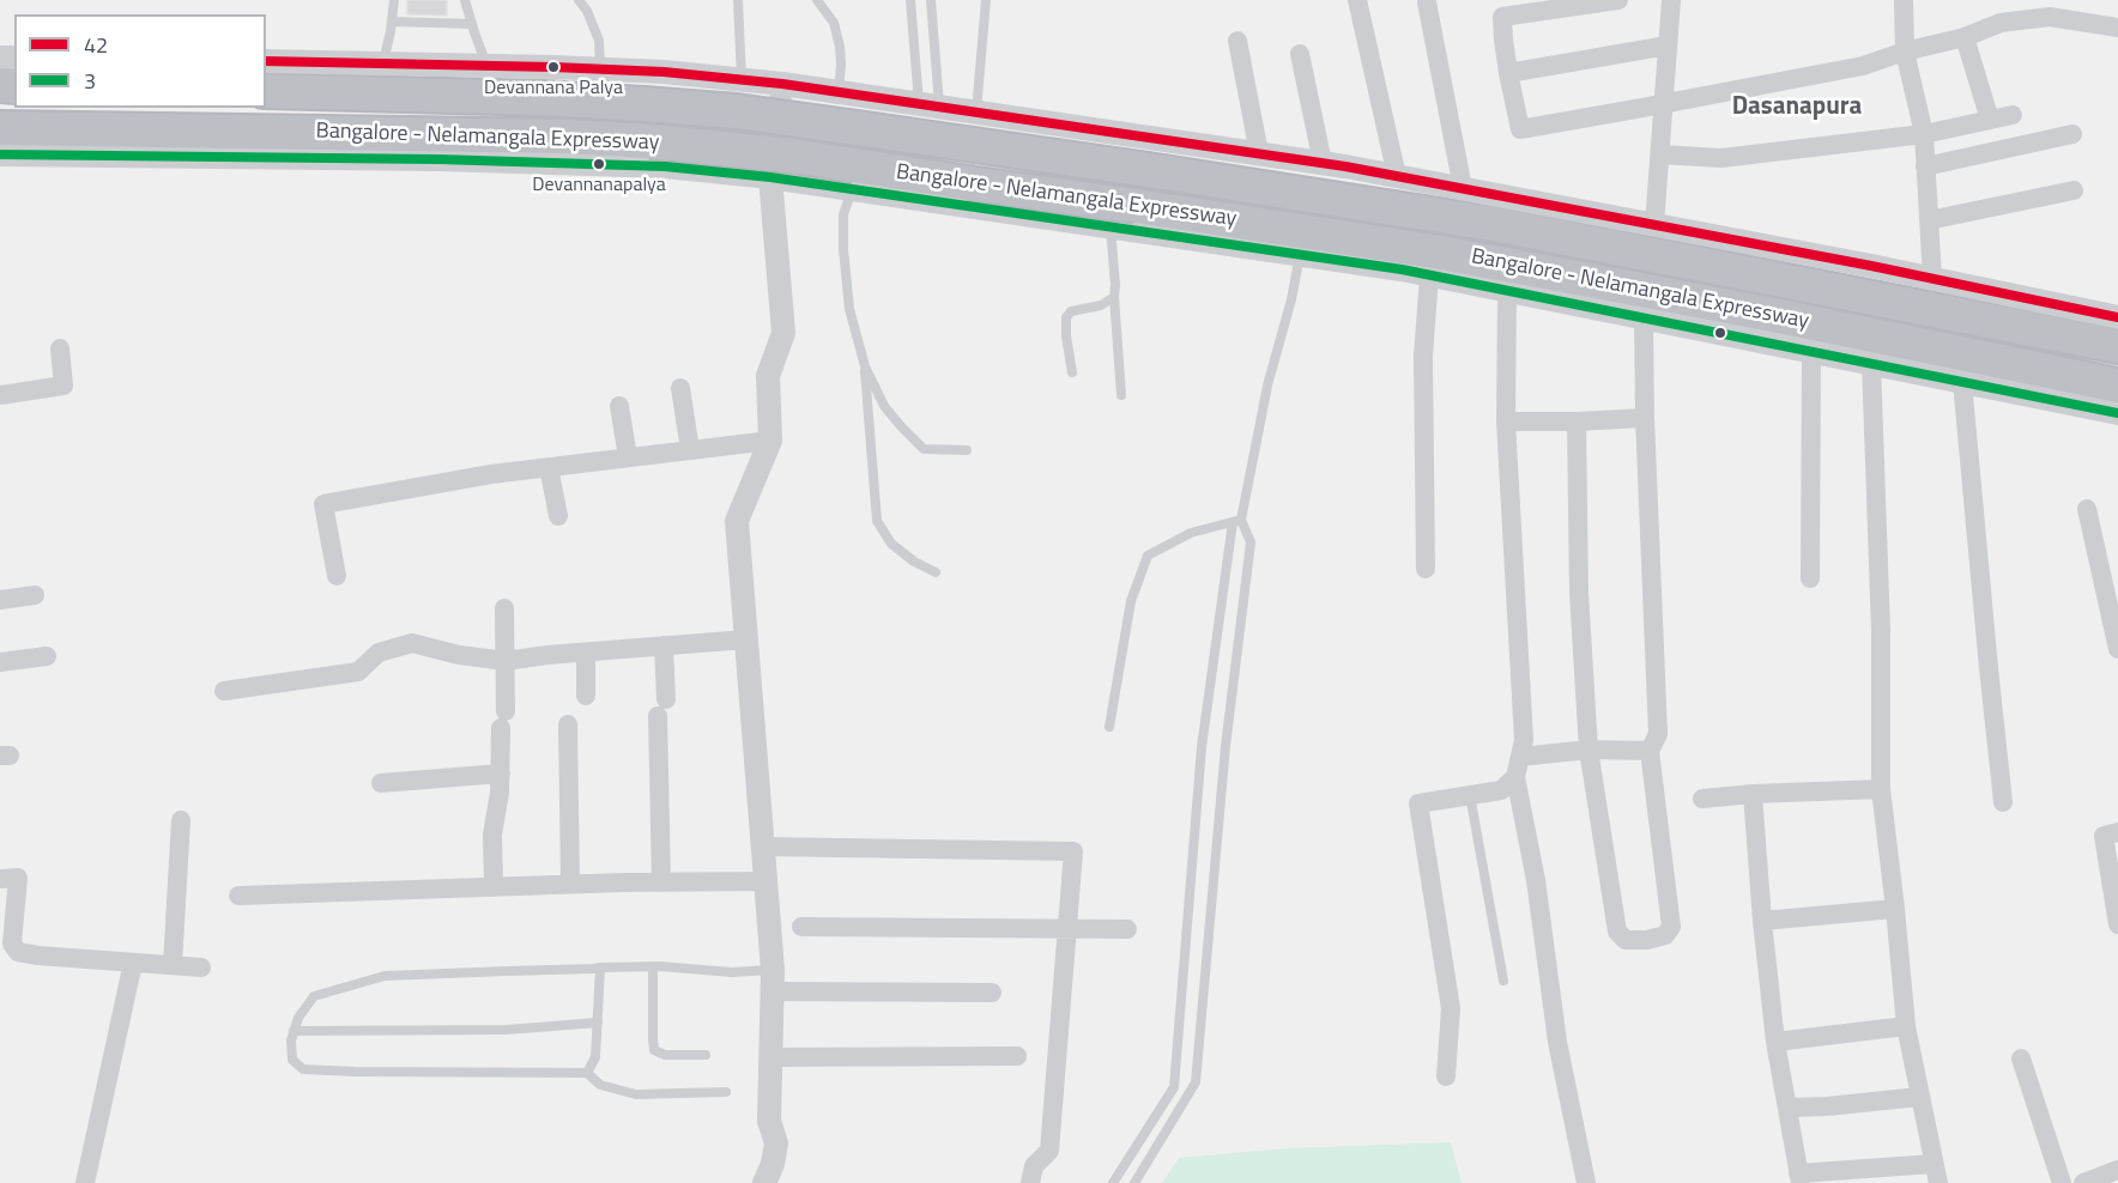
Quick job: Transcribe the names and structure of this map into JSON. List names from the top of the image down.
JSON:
{
  "streets": {
    "highway": ["Bangalore - Nelamangala Expressway"]
  },
  "districts": ["Dasanapura"],
  "places": ["Devannana Palya", "Devannanapalya"],
  "lines": ["transit line 42", "transit line 3"],
  "legend": ["42", "3"]
}
